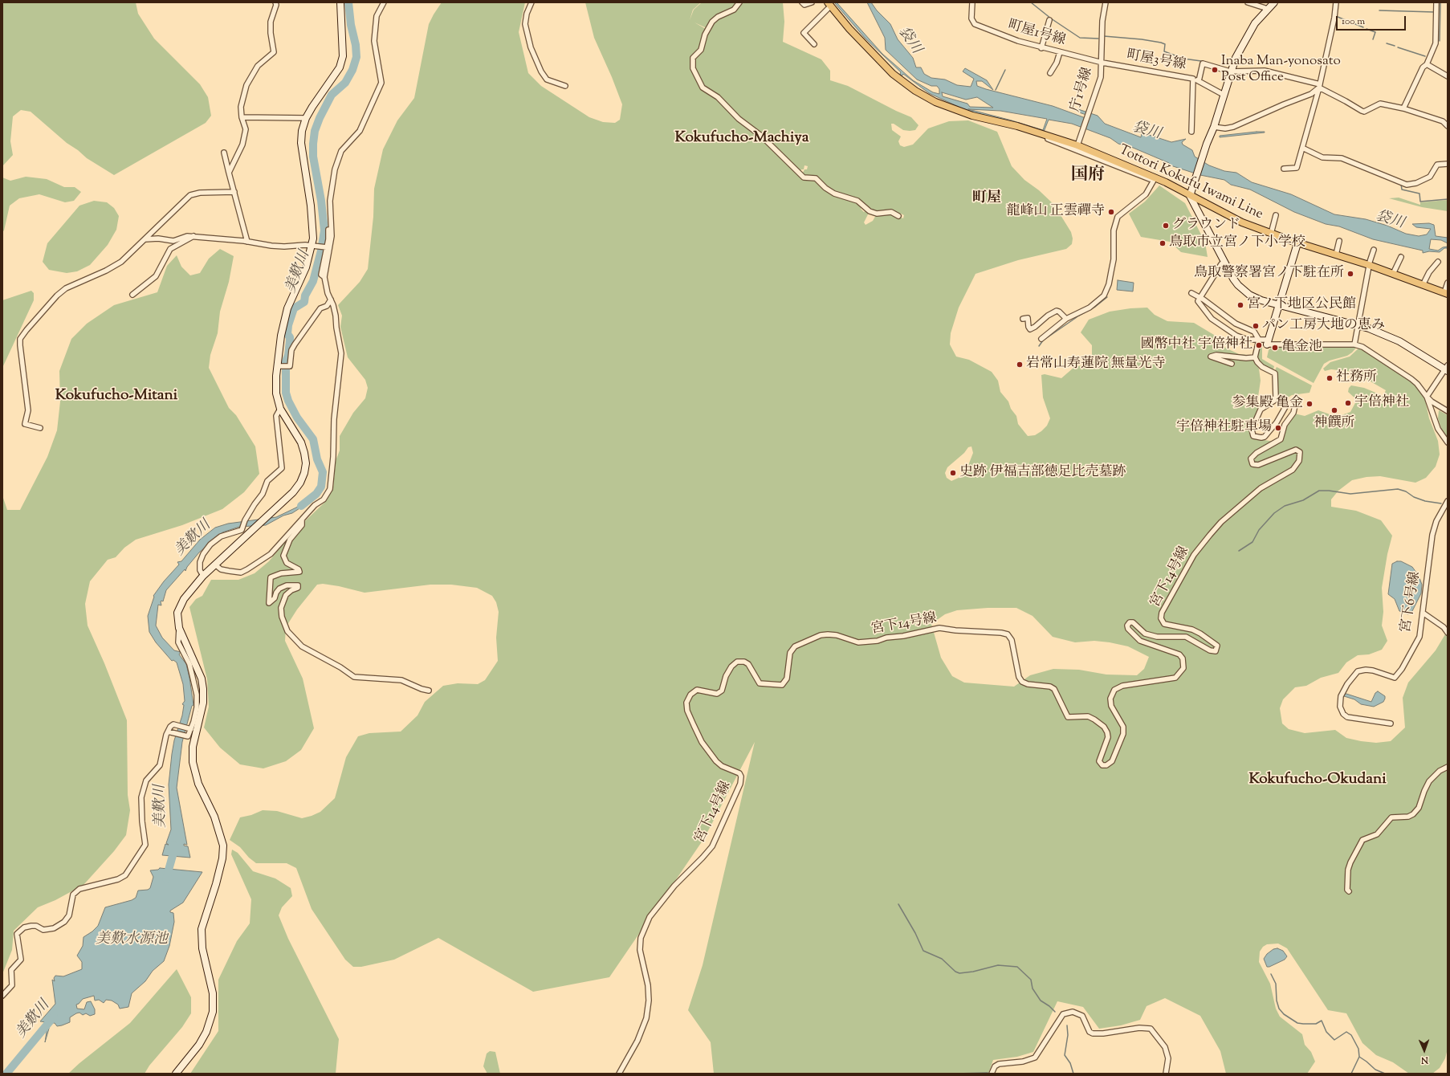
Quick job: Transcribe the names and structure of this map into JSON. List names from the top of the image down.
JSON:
{
  "streets": {
    "main road": ["Tottori Kokufu Iwami Line"],
    "street": [
      "町屋1号線",
      "町屋3号線",
      "庁1号線",
      "宮下14号線",
      "宮下6号線"
    ]
  },
  "crossings": [
    ["町屋1号線", "町屋3号線"],
    ["町屋1号線", "庁1号線"],
    ["町屋3号線", "庁1号線"],
    ["庁1号線", "Tottori Kokufu Iwami Line"]
  ],
  "districts": [
    "Kokufucho-Machiya",
    "国府",
    "町屋",
    "Kokufucho-Mitani",
    "Kokufucho-Okudani"
  ],
  "water": ["袋川", "美歎川", "美歎水源池"],
  "places": [
    "Inaba Man-yonosato Post Office",
    "龍峰山 正雲禪寺",
    "グラウンド",
    "鳥取市立宮ノ下小学校",
    "鳥取警察署宮ノ下駐在所",
    "宮ノ下地区公民館",
    "パン工房大地の恵み",
    "國幣中社 宇倍神社",
    "亀金池",
    "岩常山寿蓮院 無量光寺",
    "社務所",
    "宇倍神社",
    "参集殿 亀金",
    "神饌所",
    "宇倍神社駐車場",
    "史跡 伊福吉部徳足比売墓跡"
  ],
  "scale_bar": "100 m",
  "north": "bottom"
}
